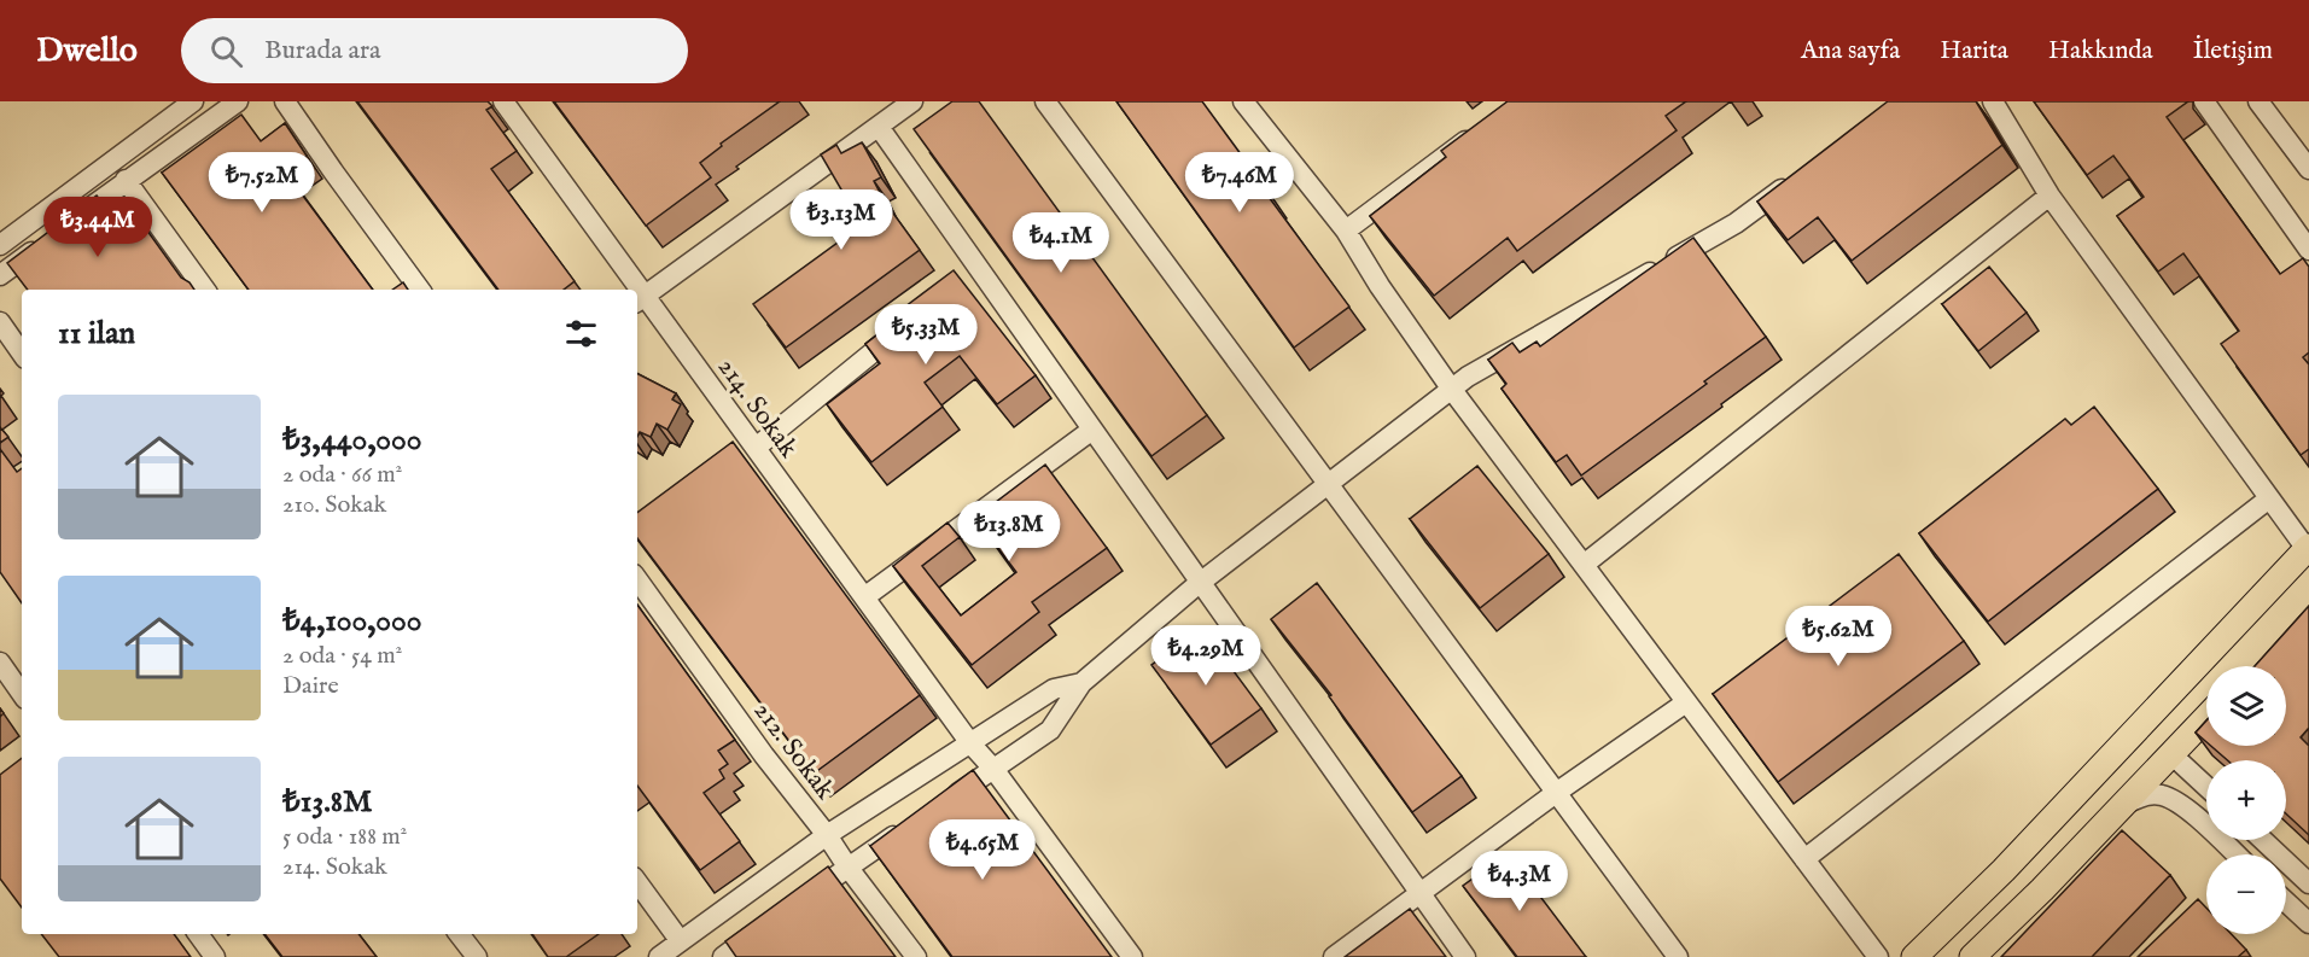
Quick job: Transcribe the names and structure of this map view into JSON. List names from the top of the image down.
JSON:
{
  "streets": {
    "street": ["214. Sokak", "212. Sokak"]
  },
  "page": {
    "header": "Dwello",
    "search": "Burada ara",
    "nav": [
      "Ana sayfa",
      "Harita",
      "Hakkında",
      "İletişim"
    ],
    "price": [
      "₺7.52M",
      "₺7.46M",
      "₺3.13M",
      "₺3.44M",
      "₺4.1M",
      "₺5.33M",
      "₺13.8M",
      "₺5.62M",
      "₺4.29M",
      "₺4.65M",
      "₺4.3M"
    ],
    "heading": "11 ilan",
    "list": [
      {
        "name": "₺3,440,000",
        "note": "2 oda · 66 m² · 210. Sokak"
      },
      {
        "name": "₺4,100,000",
        "note": "2 oda · 54 m² · Daire"
      },
      {
        "name": "₺13.8M",
        "note": "5 oda · 188 m² · 214. Sokak"
      }
    ],
    "map_buttons": ["+", "−"]
  }
}
